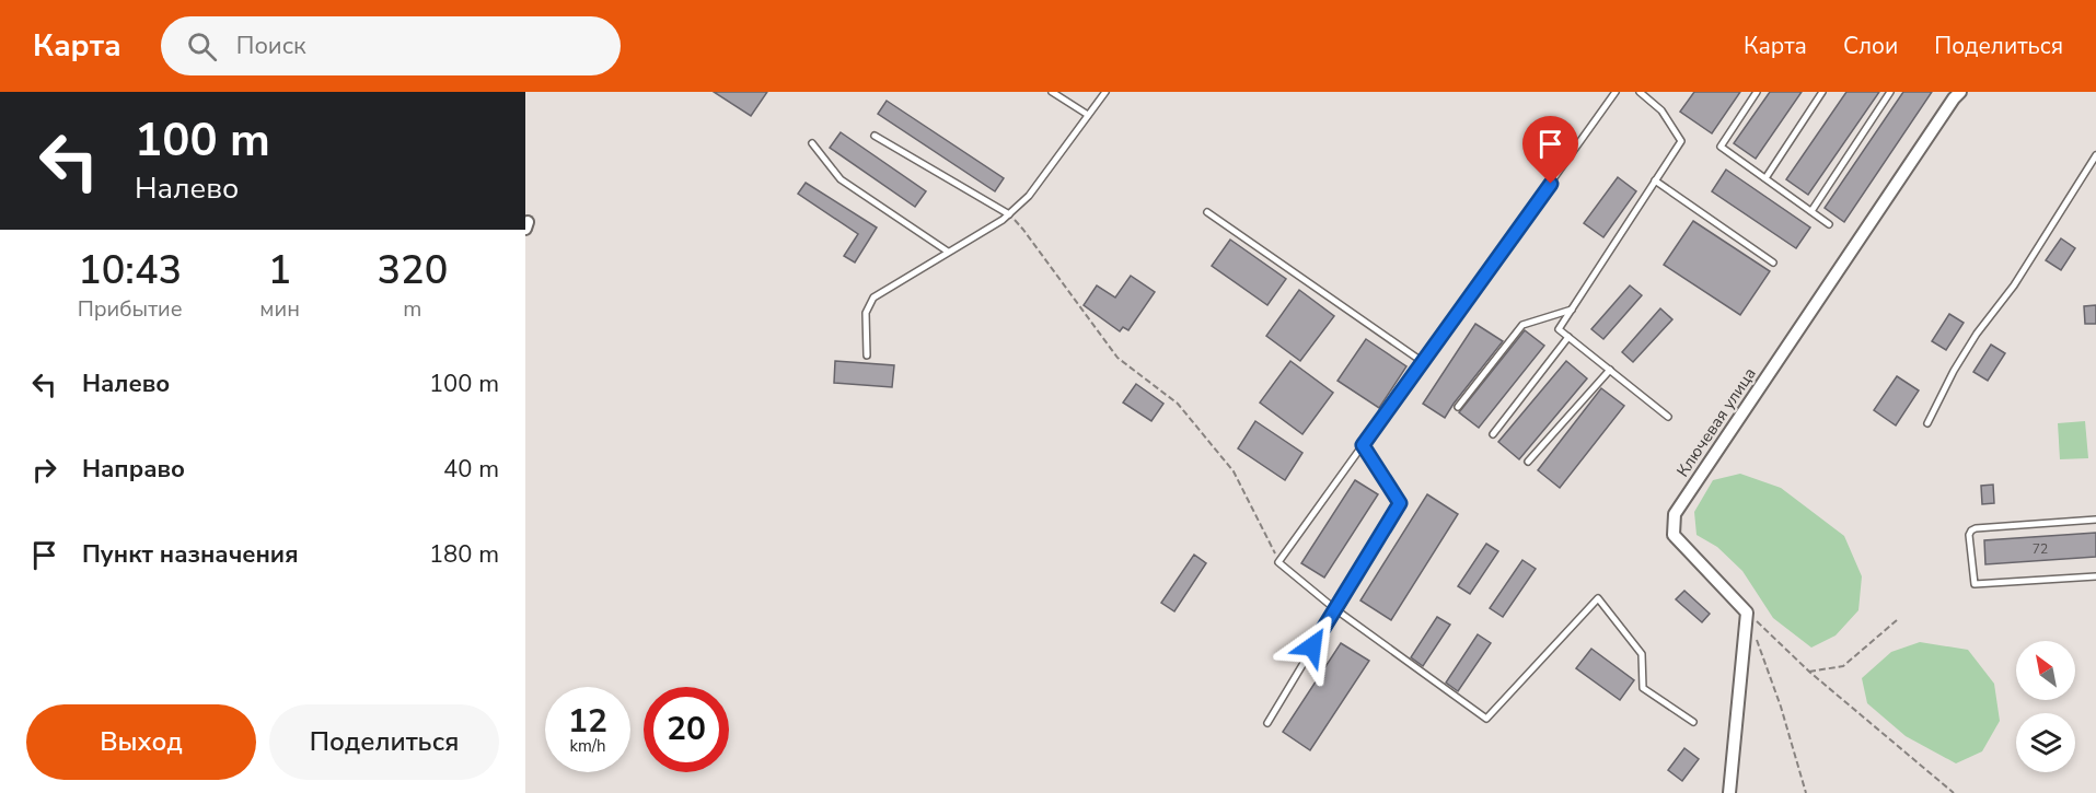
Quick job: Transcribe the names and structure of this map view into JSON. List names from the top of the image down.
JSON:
{
  "streets": {
    "street": ["Ключевая улица"]
  },
  "house_numbers": ["72"],
  "north": "top left",
  "page": {
    "header": "Карта",
    "search": "Поиск",
    "nav": ["Карта", "Слои", "Поделиться"],
    "turn": ["100 m", "Налево"],
    "eta": [
      "10:43",
      "Прибытие",
      "1",
      "мин",
      "320",
      "m"
    ],
    "list": [
      {
        "name": "Налево",
        "value": "100 m"
      },
      {
        "name": "Направо",
        "value": "40 m"
      },
      {
        "name": "Пункт назначения",
        "value": "180 m"
      }
    ],
    "speed": "12 km/h",
    "limit": "20",
    "buttons": ["Выход", "Поделиться"]
  }
}
